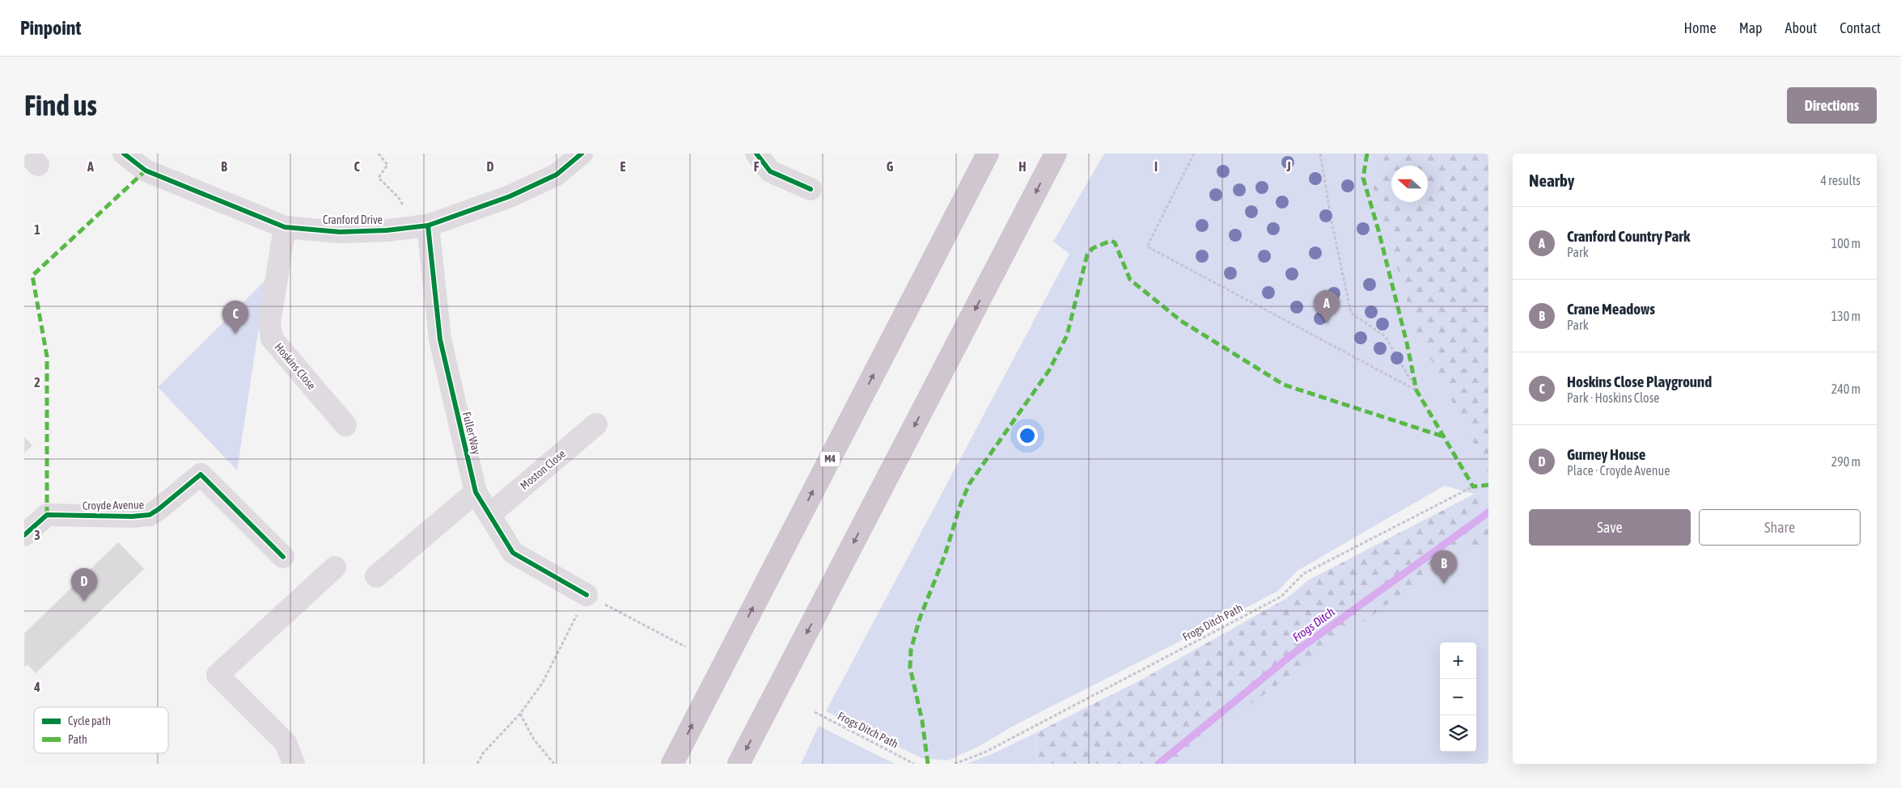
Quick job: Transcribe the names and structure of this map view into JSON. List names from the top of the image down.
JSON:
{
  "streets": {
    "highway": ["M4"],
    "street": [
      "Cranford Drive",
      "Hoskins Close",
      "Fuller Way",
      "Moston Close",
      "Croyde Avenue"
    ],
    "path": ["Frogs Ditch Path"]
  },
  "crossings": [
    ["Cranford Drive", "Hoskins Close"],
    ["Cranford Drive", "Fuller Way"],
    ["Fuller Way", "Moston Close"]
  ],
  "water": ["Frogs Ditch"],
  "legend": ["Cycle path", "Path"],
  "north": "left",
  "page": {
    "header": "Pinpoint",
    "nav": [
      "Home",
      "Map",
      "About",
      "Contact"
    ],
    "buttons": [
      "Directions",
      ["Save", "Share"]
    ],
    "title": "Find us",
    "heading": ["Nearby", "4 results"],
    "list": [
      {
        "mark": "A",
        "name": "Cranford Country Park",
        "note": "Park",
        "value": "100 m"
      },
      {
        "mark": "B",
        "name": "Crane Meadows",
        "note": "Park",
        "value": "130 m"
      },
      {
        "mark": "C",
        "name": "Hoskins Close Playground",
        "note": "Park · Hoskins Close",
        "value": "240 m"
      },
      {
        "mark": "D",
        "name": "Gurney House",
        "note": "Place · Croyde Avenue",
        "value": "290 m"
      }
    ],
    "pins": [
      "A",
      "C",
      "B",
      "D"
    ],
    "map_buttons": ["+", "−"]
  },
  "grid": {
    "columns": [
      "A",
      "B",
      "C",
      "D",
      "E",
      "F",
      "G",
      "H",
      "I",
      "J"
    ],
    "rows": [
      "1",
      "2",
      "3",
      "4"
    ]
  }
}
